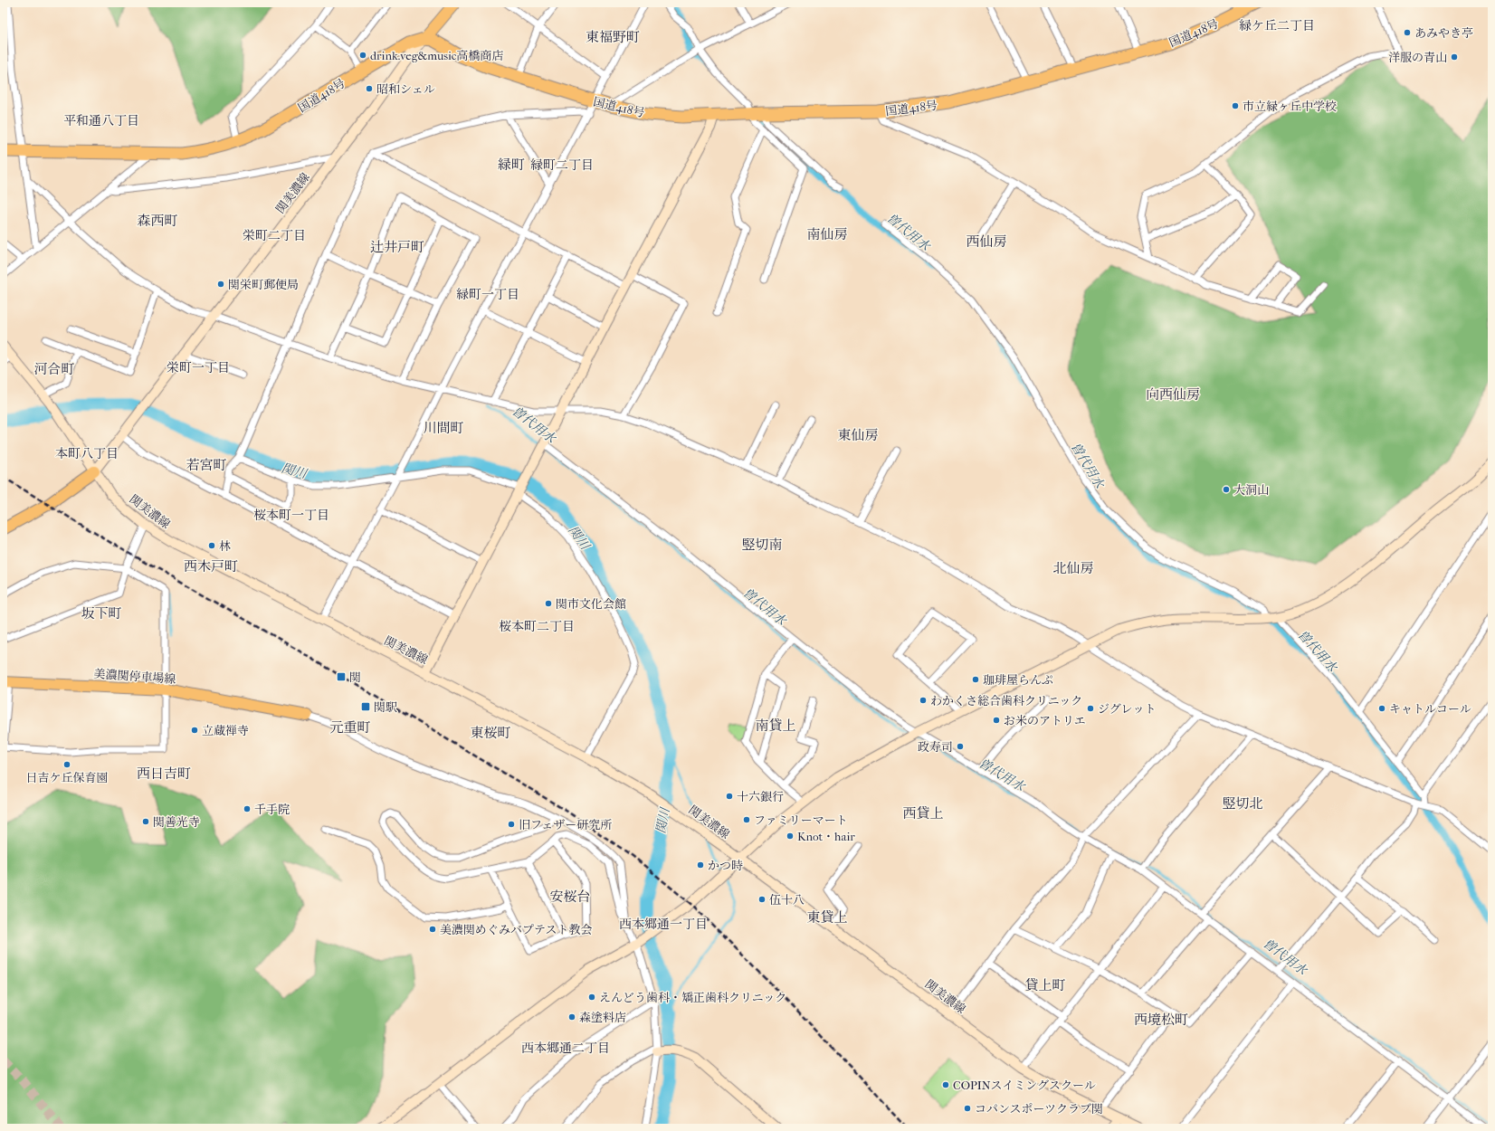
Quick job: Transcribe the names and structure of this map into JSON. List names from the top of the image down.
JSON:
{
  "streets": {
    "highway": ["国道418号"],
    "main road": ["美濃関停車場線"],
    "street": ["関美濃線"]
  },
  "crossings": [
    ["国道418号", "関美濃線"]
  ],
  "districts": [
    "緑ケ丘二丁目",
    "東福野町",
    "平和通八丁目",
    "緑町",
    "緑町二丁目",
    "森西町",
    "南仙房",
    "栄町二丁目",
    "西仙房",
    "辻井戸町",
    "緑町一丁目",
    "栄町一丁目",
    "河合町",
    "向西仙房",
    "川間町",
    "東仙房",
    "本町八丁目",
    "若宮町",
    "桜本町一丁目",
    "竪切南",
    "西木戸町",
    "北仙房",
    "坂下町",
    "桜本町二丁目",
    "南貸上",
    "元重町",
    "東桜町",
    "西日吉町",
    "竪切北",
    "西貸上",
    "安桜台",
    "東貸上",
    "西本郷通一丁目",
    "貸上町",
    "西境松町",
    "西本郷通二丁目"
  ],
  "water": ["曽代用水", "関川"],
  "places": {
    "other": [
      "あみやき亭",
      "drink.veg&music高橋商店",
      "洋服の青山",
      "昭和シェル",
      "市立緑ヶ丘中学校",
      "関栄町郵便局",
      "大洞山",
      "林",
      "関市文化会館",
      "珈琲屋らんぷ",
      "わかくさ総合歯科クリニック",
      "ジグレット",
      "キャトルコール",
      "お米のアトリエ",
      "立蔵禅寺",
      "政寿司",
      "日吉ケ丘保育園",
      "十六銀行",
      "千手院",
      "ファミリーマート",
      "関善光寺",
      "旧フェザー研究所",
      "Knot・hair",
      "かつ時",
      "伍十八",
      "美濃関めぐみバプテスト教会",
      "えんどう歯科・矯正歯科クリニック",
      "森塗料店",
      "COPINスイミングスクール",
      "コパンスポーツクラブ関"
    ],
    "transit": ["関", "関駅"]
  }
}
